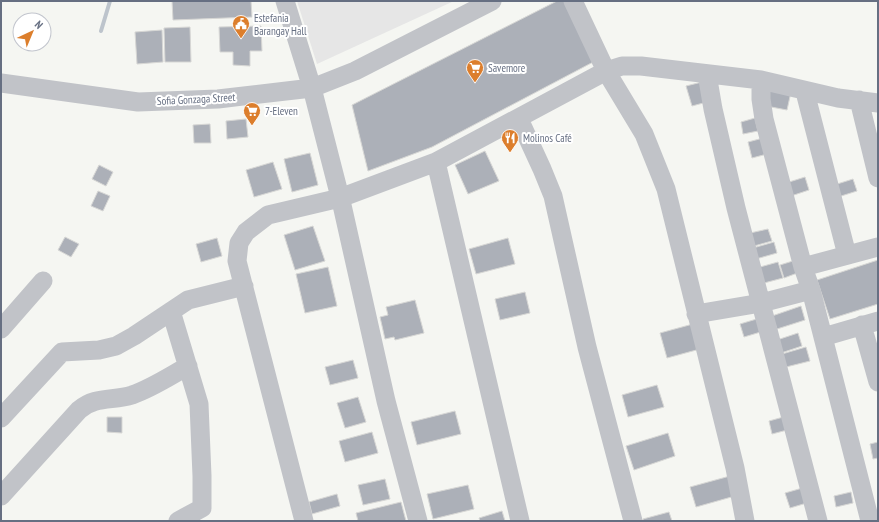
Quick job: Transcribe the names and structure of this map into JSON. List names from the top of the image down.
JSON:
{
  "streets": {
    "street": ["Sofia Gonzaga Street"]
  },
  "places": {
    "public building": ["Estefania Barangay Hall"],
    "supermarket": ["Savemore", "7-Eleven"],
    "restaurant": ["Molinos Café"]
  },
  "north": "top right"
}
